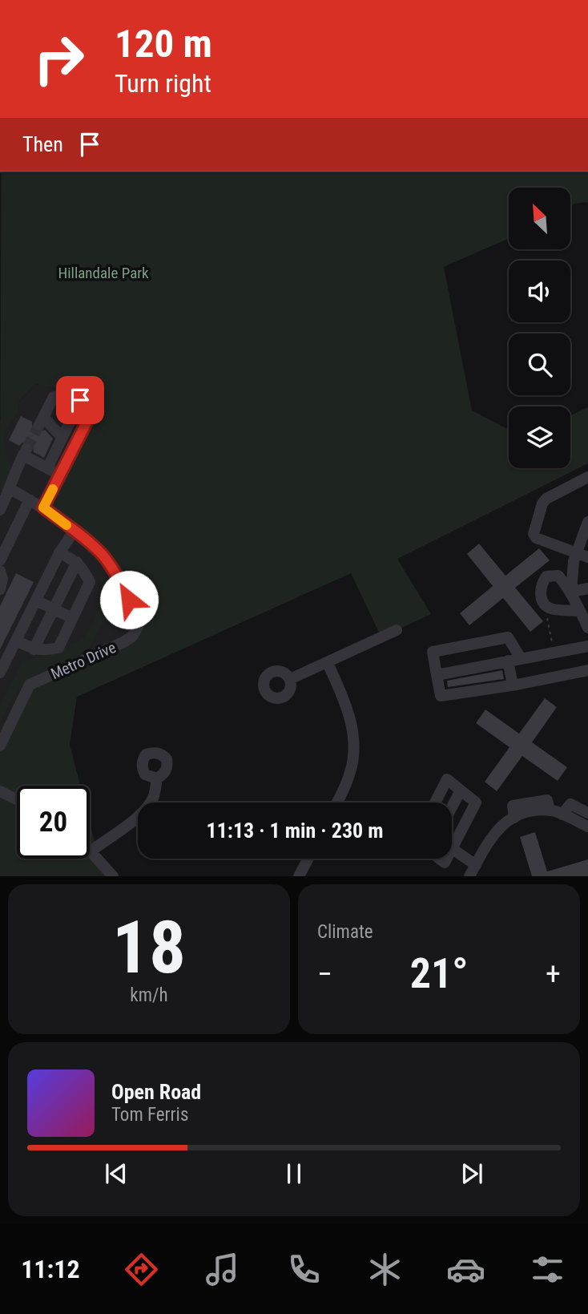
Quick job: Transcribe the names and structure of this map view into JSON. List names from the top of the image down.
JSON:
{
  "streets": {
    "street": ["Metro Drive"]
  },
  "parks": ["Hillandale Park"],
  "north": "top left",
  "page": {
    "turn": ["120 m", "Turn right"],
    "then": "Then",
    "limit": "20",
    "trip": "11:13 · 1 min · 230 m",
    "tile": [
      ["18", "km/h"],
      "Climate"
    ],
    "heat": ["−", "21°", "+"],
    "song": ["Open Road", "Tom Ferris"],
    "tabs": "11:12"
  }
}
